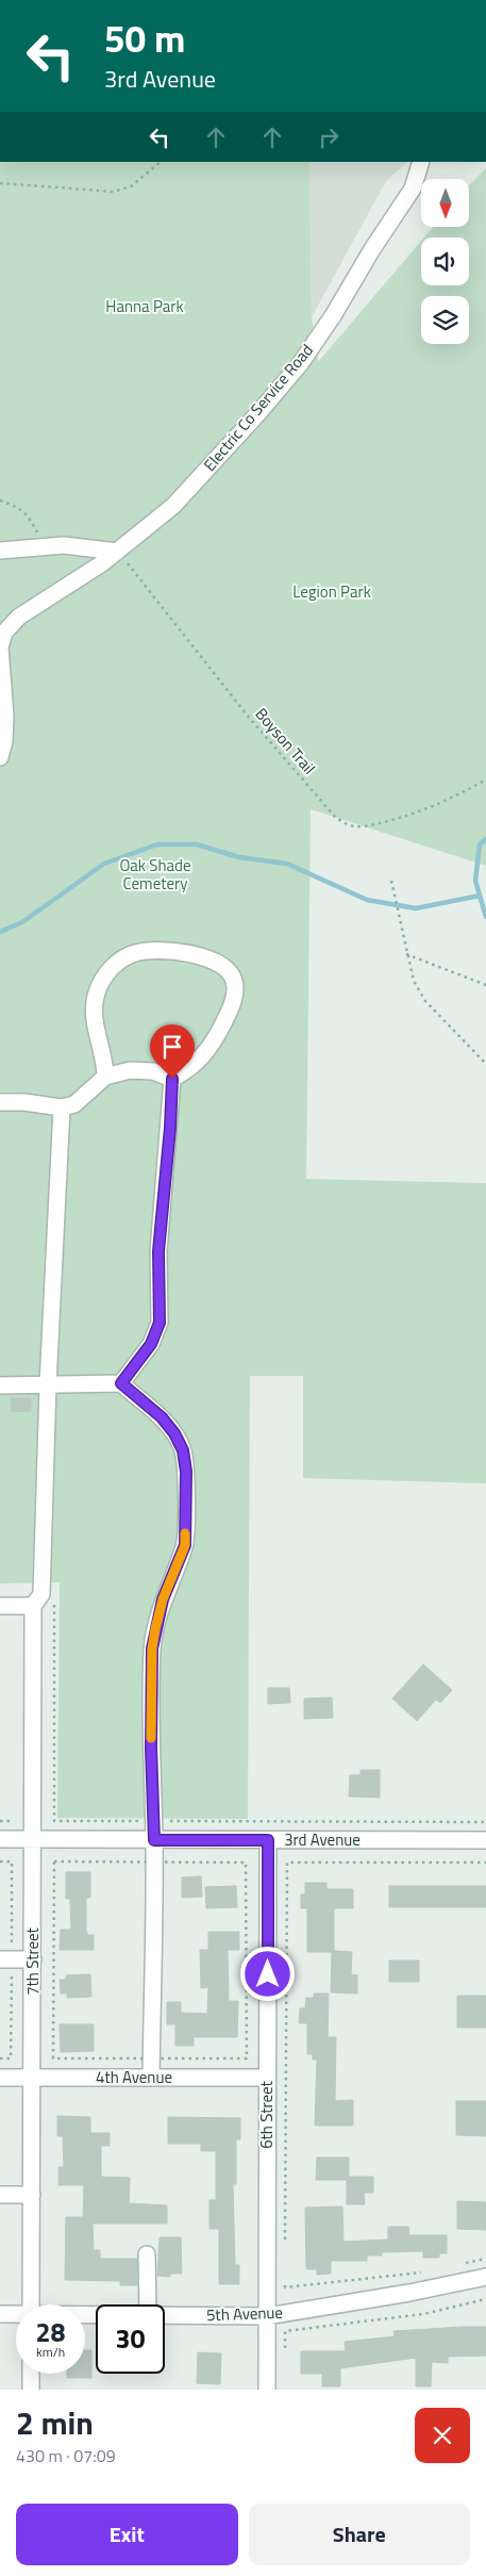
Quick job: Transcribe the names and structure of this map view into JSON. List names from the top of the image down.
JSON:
{
  "streets": {
    "street": [
      "Electric Co Service Road",
      "3rd Avenue",
      "7th Street",
      "4th Avenue",
      "6th Street",
      "5th Avenue"
    ],
    "path": ["Boyson Trail"]
  },
  "crossings": [
    ["Electric Co Service Road", "Boyson Trail"],
    ["3rd Avenue", "7th Street"],
    ["3rd Avenue", "6th Street"],
    ["7th Street", "4th Avenue"],
    ["4th Avenue", "6th Street"],
    ["6th Street", "5th Avenue"]
  ],
  "parks": ["Hanna Park", "Legion Park", "Oak Shade Cemetery"],
  "north": "bottom",
  "page": {
    "turn": ["50 m", "3rd Avenue"],
    "speed": "28 km/h",
    "limit": "30",
    "heading": ["2 min", "430 m · 07:09"],
    "buttons": ["Exit", "Share"]
  }
}
